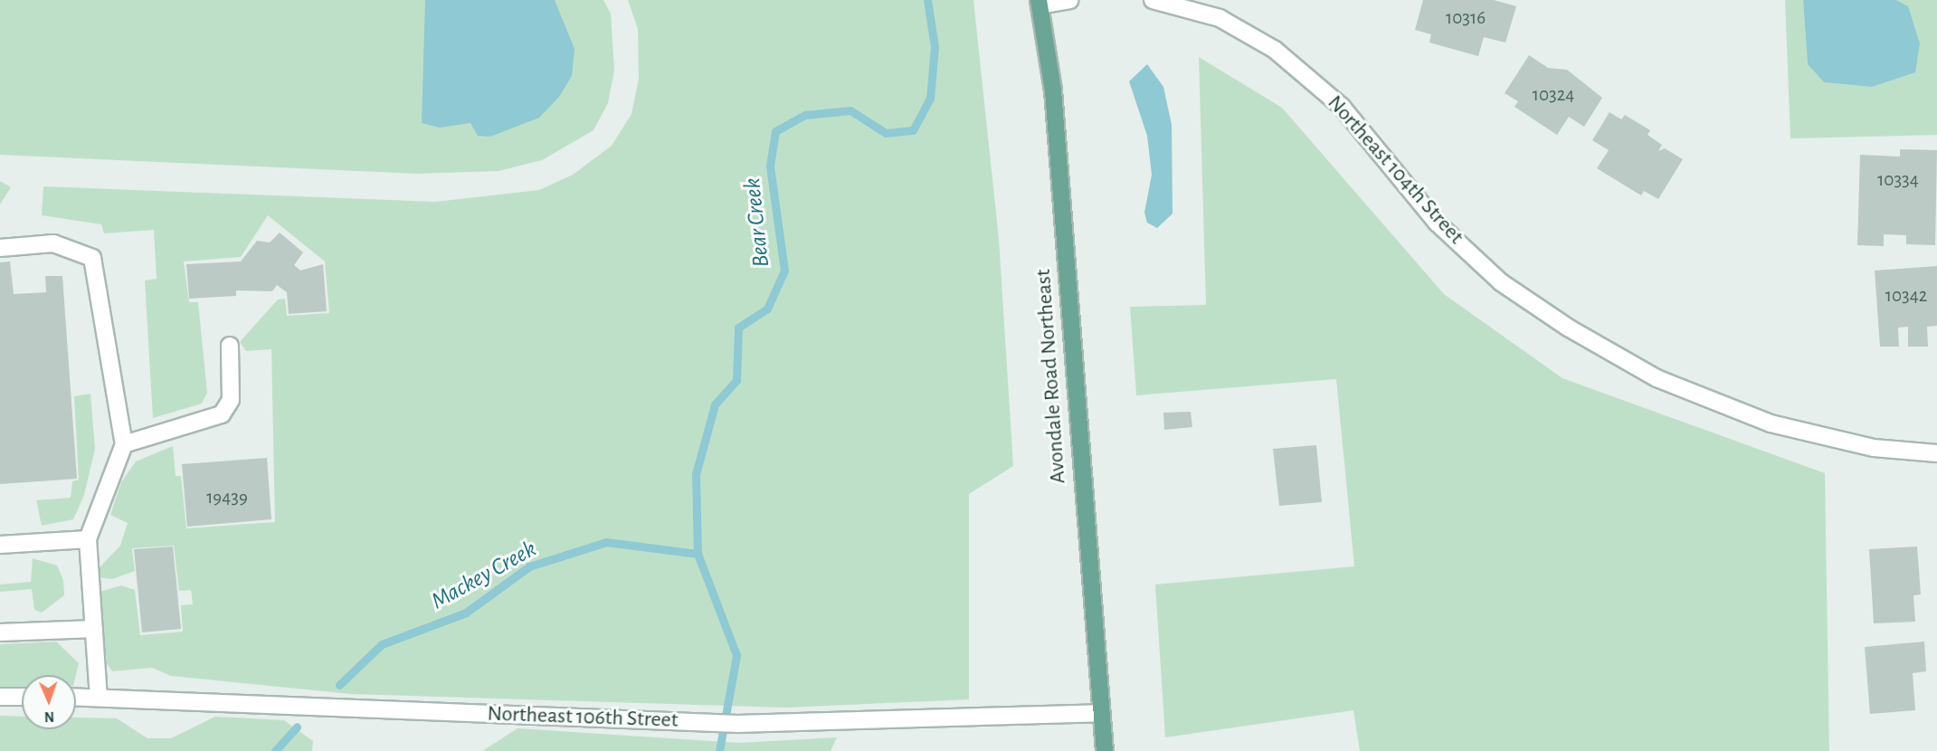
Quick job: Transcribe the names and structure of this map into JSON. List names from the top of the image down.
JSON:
{
  "streets": {
    "main road": ["Avondale Road Northeast"],
    "street": ["Northeast 104th Street", "Northeast 106th Street"]
  },
  "crossings": [
    ["Avondale Road Northeast", "Northeast 106th Street"]
  ],
  "water": ["Bear Creek", "Mackey Creek"],
  "house_numbers": [
    "10316",
    "10324",
    "10334",
    "10342",
    "19439"
  ],
  "north": "bottom"
}
